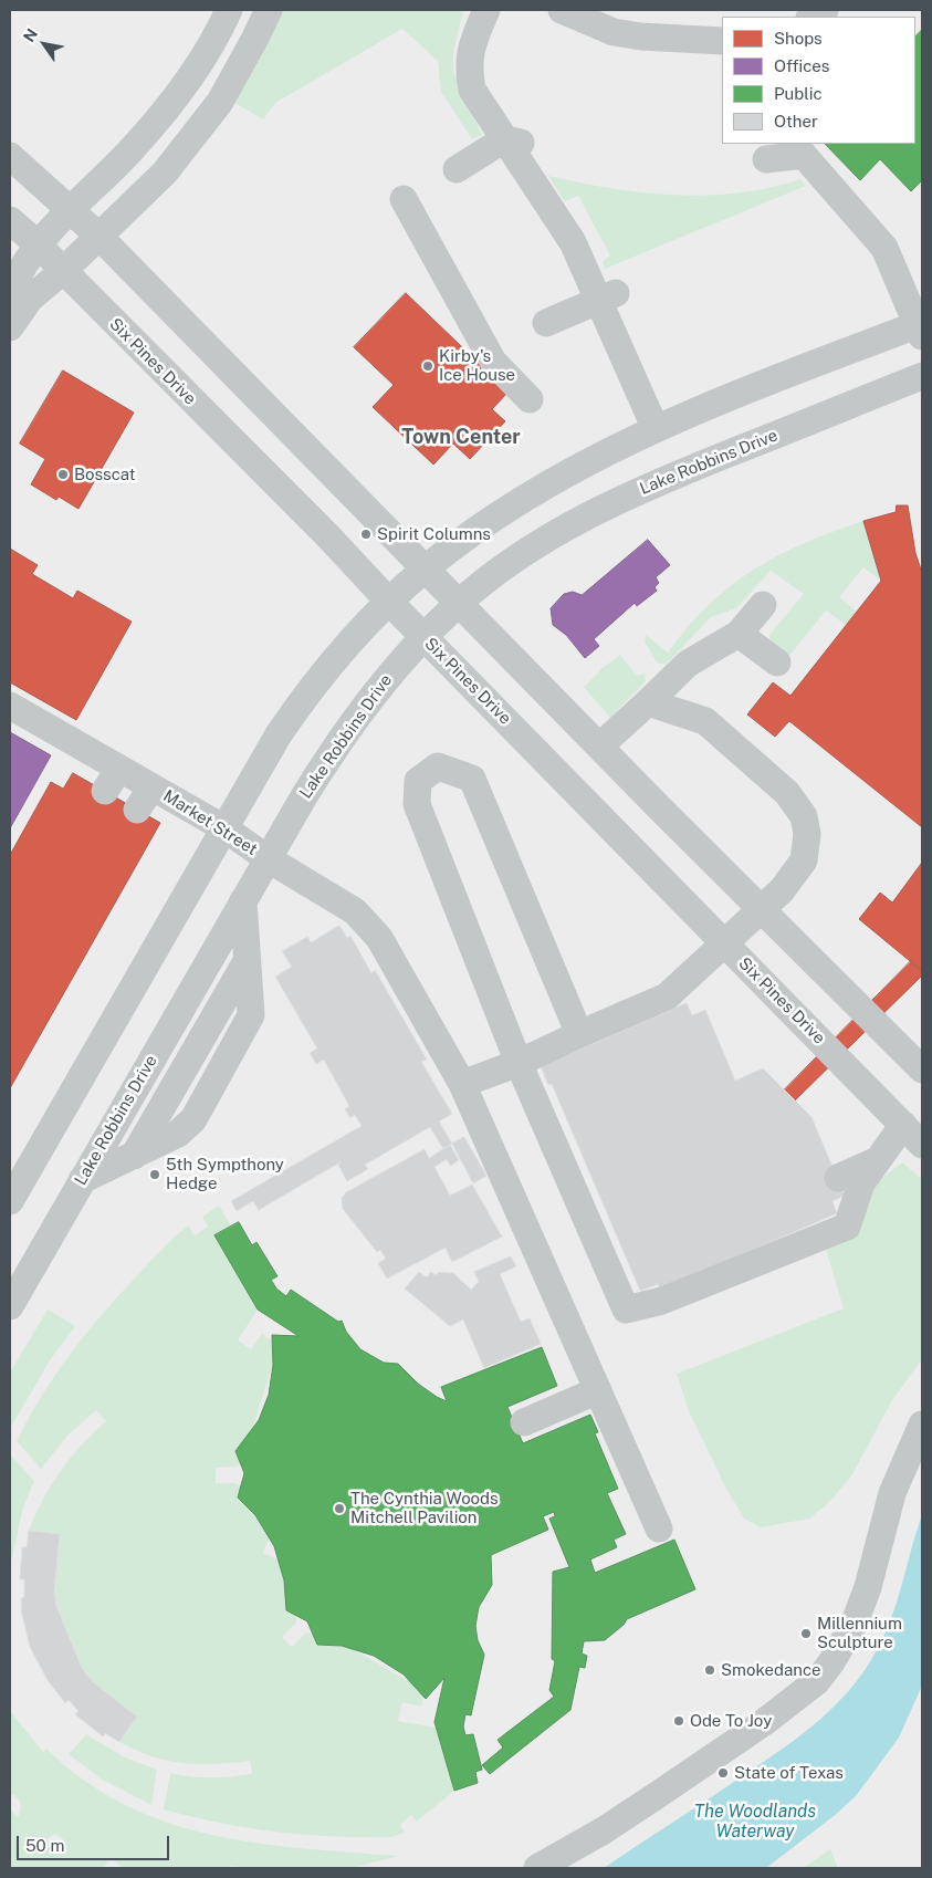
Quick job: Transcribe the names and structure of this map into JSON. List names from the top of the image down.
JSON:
{
  "streets": {
    "street": ["Six Pines Drive", "Lake Robbins Drive", "Market Street"]
  },
  "crossings": [
    ["Six Pines Drive", "Lake Robbins Drive"],
    ["Lake Robbins Drive", "Market Street"]
  ],
  "districts": ["Town Center"],
  "water": ["The Woodlands Waterway"],
  "places": [
    "Kirby's Ice House",
    "Bosscat",
    "Spirit Columns",
    "5th Sympthony Hedge",
    "The Cynthia Woods Mitchell Pavilion",
    "Millennium Sculpture",
    "Smokedance",
    "Ode To Joy",
    "State of Texas"
  ],
  "legend": [
    "Shops",
    "Offices",
    "Public",
    "Other"
  ],
  "scale_bar": "50 m",
  "north": "top left"
}
